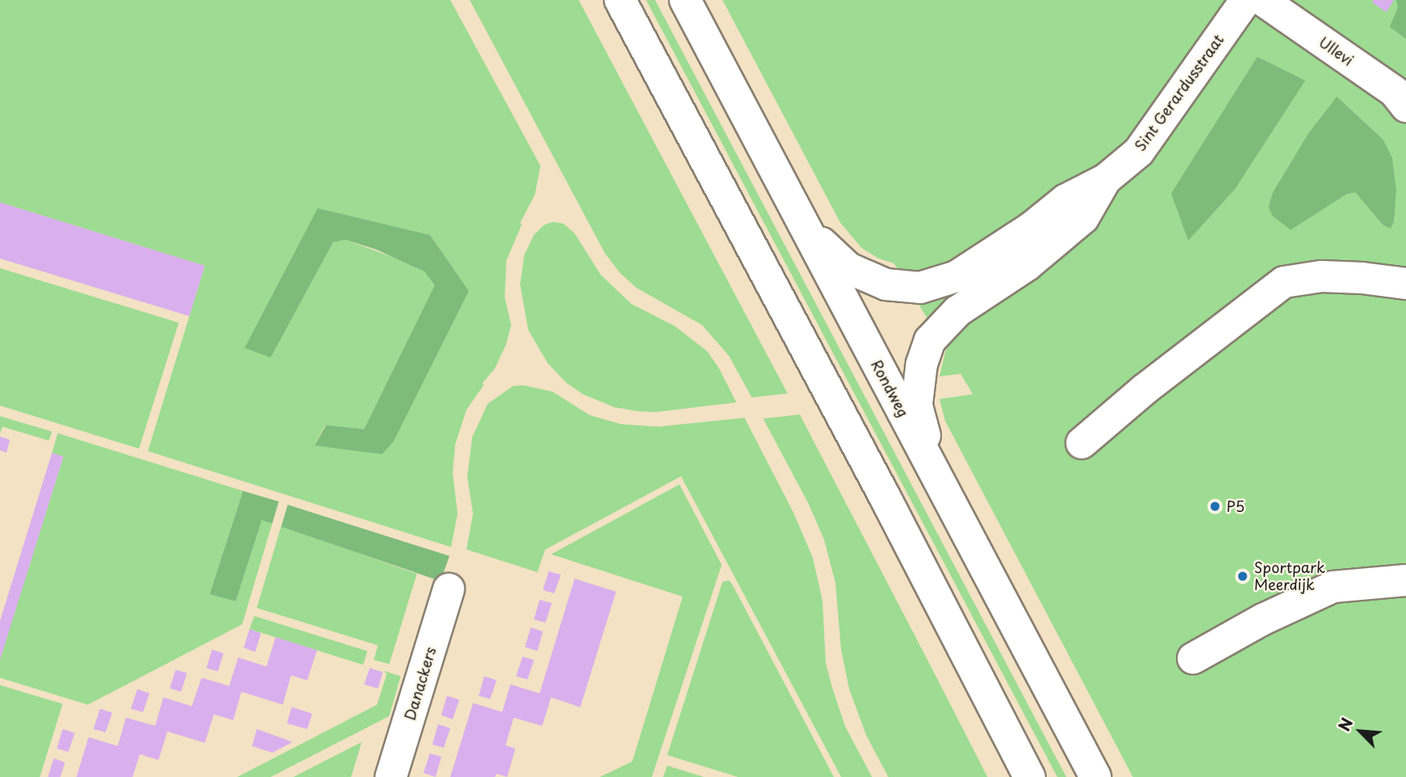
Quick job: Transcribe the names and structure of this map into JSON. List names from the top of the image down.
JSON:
{
  "streets": {
    "main road": [
      "Ullevi",
      "Sint Gerardusstraat",
      "Rondweg",
      "Danackers"
    ]
  },
  "places": ["P5", "Sportpark Meerdijk"],
  "north": "top left"
}
